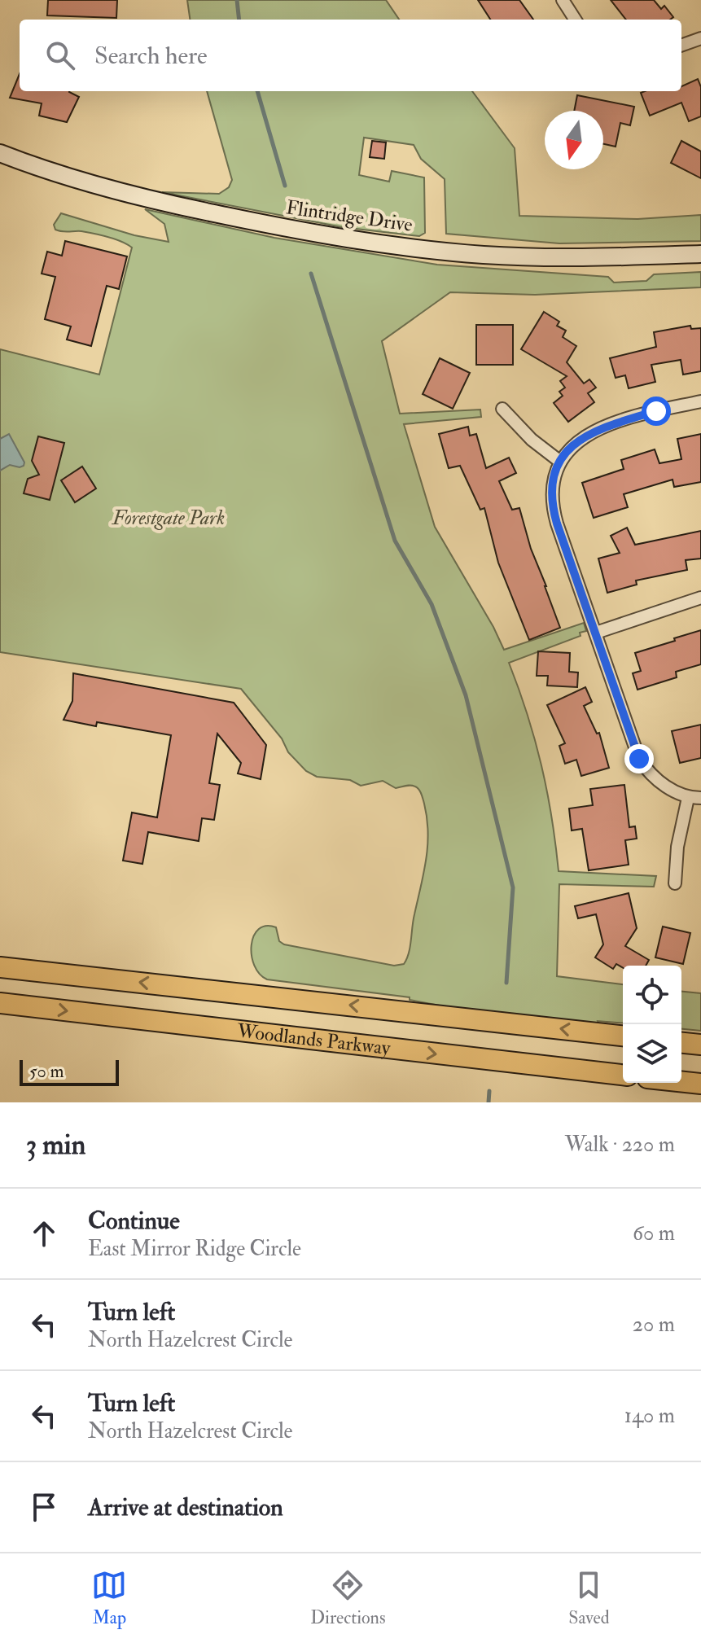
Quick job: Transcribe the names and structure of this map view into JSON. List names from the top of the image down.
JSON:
{
  "streets": {
    "main road": ["Woodlands Parkway"],
    "street": ["Flintridge Drive"]
  },
  "parks": ["Forestgate Park"],
  "scale_bar": "50 m",
  "north": "bottom",
  "page": {
    "search": "Search here",
    "scale": "50 m",
    "heading": ["3 min", "Walk · 220 m"],
    "list": [
      ["Continue", "East Mirror Ridge Circle", "60 m"],
      ["Turn left", "North Hazelcrest Circle", "20 m"],
      ["Turn left", "North Hazelcrest Circle", "140 m"],
      "Arrive at destination"
    ],
    "nav": ["Map", "Directions", "Saved"]
  }
}
